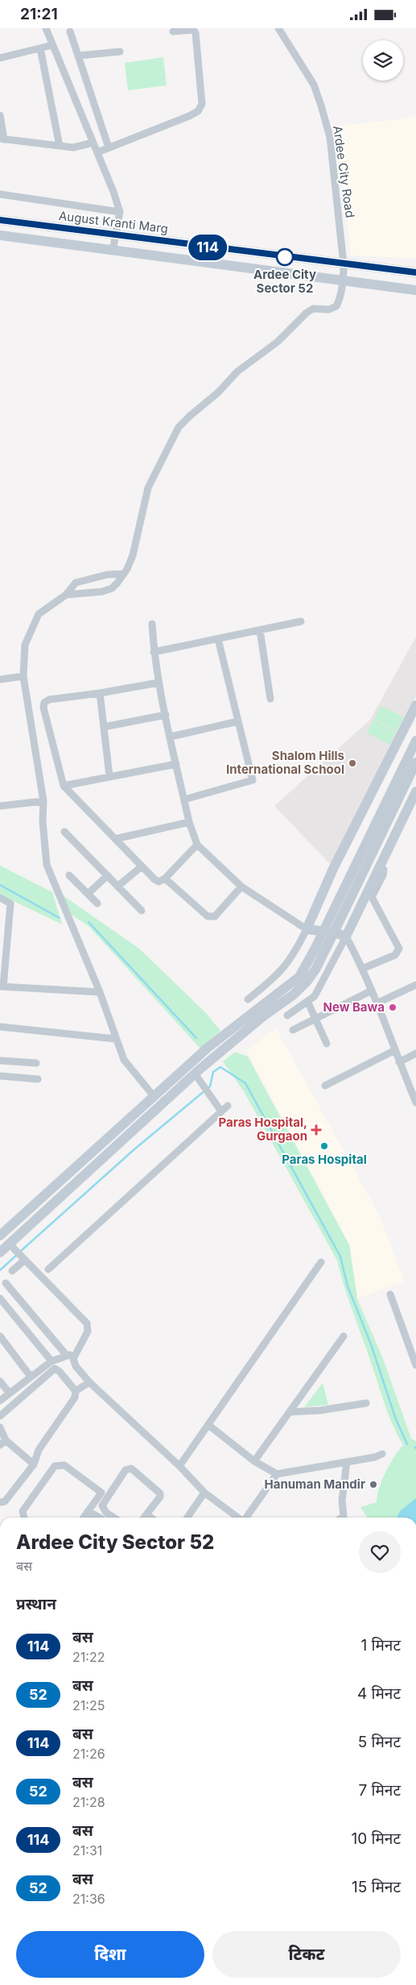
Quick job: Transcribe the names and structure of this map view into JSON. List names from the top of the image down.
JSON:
{
  "streets": {
    "main road": ["August Kranti Marg"],
    "street": ["Ardee City Road"]
  },
  "crossings": [
    ["Ardee City Road", "August Kranti Marg"]
  ],
  "places": {
    "other": [
      "Ardee City Sector 52",
      "Shalom Hills International School",
      "New Bawa",
      "Paras Hospital",
      "Hanuman Mandir"
    ],
    "health": ["Paras Hospital, Gurgaon"]
  },
  "lines": ["bus line 114"],
  "page": {
    "status": "21:21",
    "on_map": "114",
    "heading": [
      ["Ardee City Sector 52", "बस"],
      "प्रस्थान"
    ],
    "list": [
      {
        "mark": "114",
        "name": "बस",
        "note": "21:22",
        "value": "1 मिनट"
      },
      {
        "mark": "52",
        "name": "बस",
        "note": "21:25",
        "value": "4 मिनट"
      },
      {
        "mark": "114",
        "name": "बस",
        "note": "21:26",
        "value": "5 मिनट"
      },
      {
        "mark": "52",
        "name": "बस",
        "note": "21:28",
        "value": "7 मिनट"
      },
      {
        "mark": "114",
        "name": "बस",
        "note": "21:31",
        "value": "10 मिनट"
      },
      {
        "mark": "52",
        "name": "बस",
        "note": "21:36",
        "value": "15 मिनट"
      }
    ],
    "buttons": ["दिशा", "टिकट"]
  }
}
